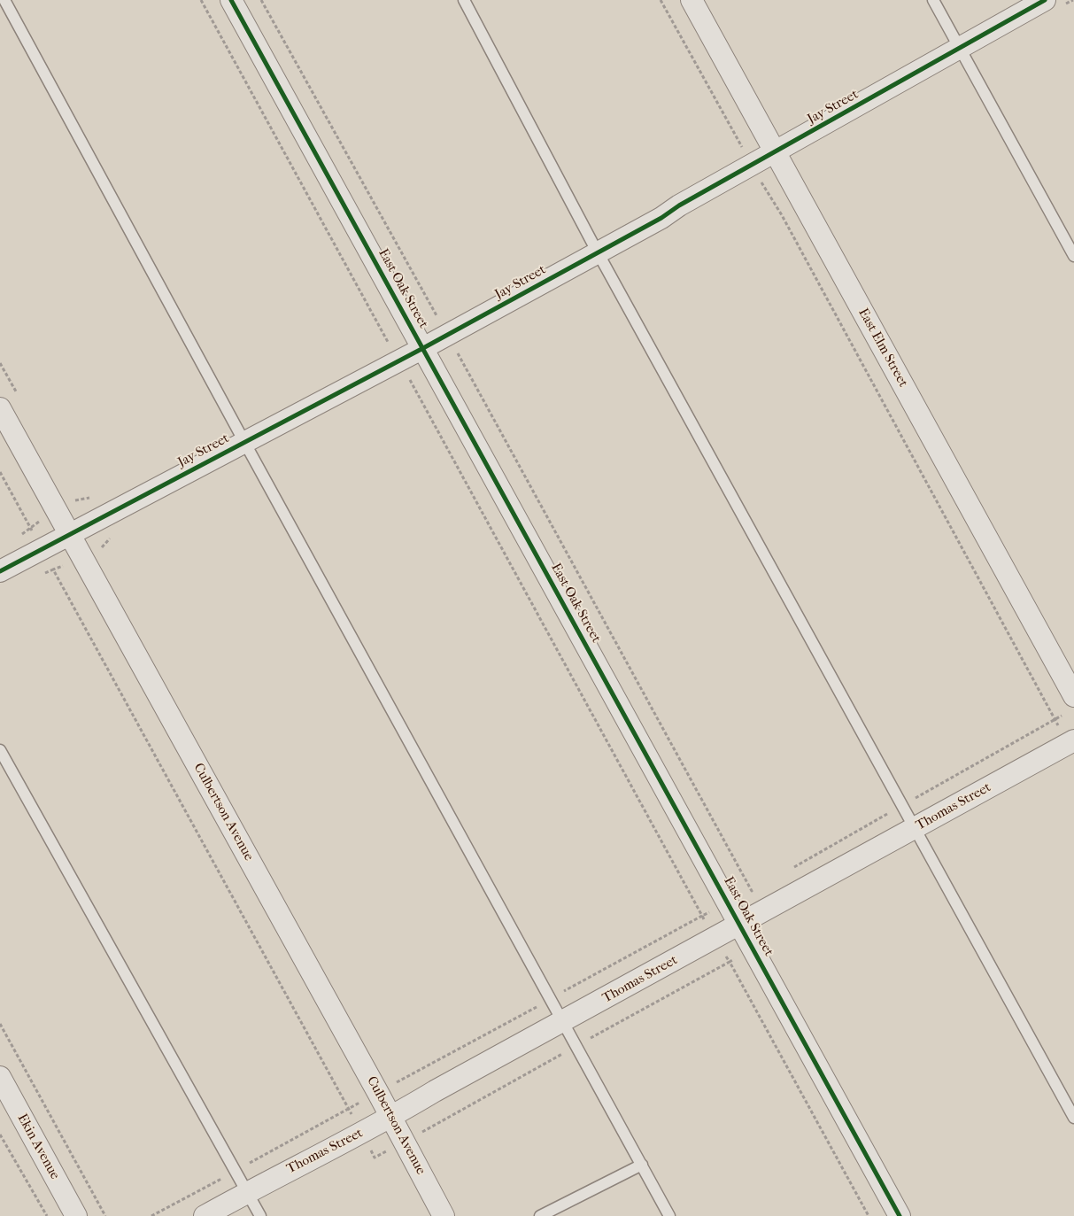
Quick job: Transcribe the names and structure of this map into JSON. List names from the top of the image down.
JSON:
{
  "streets": {
    "street": [
      "Jay Street",
      "East Oak Street",
      "East Elm Street",
      "Thomas Street",
      "Culbertson Avenue",
      "Ekin Avenue"
    ]
  },
  "crossings": [
    ["Jay Street", "East Oak Street"],
    ["Jay Street", "East Elm Street"],
    ["Jay Street", "Culbertson Avenue"],
    ["East Oak Street", "Thomas Street"],
    ["Thomas Street", "Culbertson Avenue"]
  ]
}
